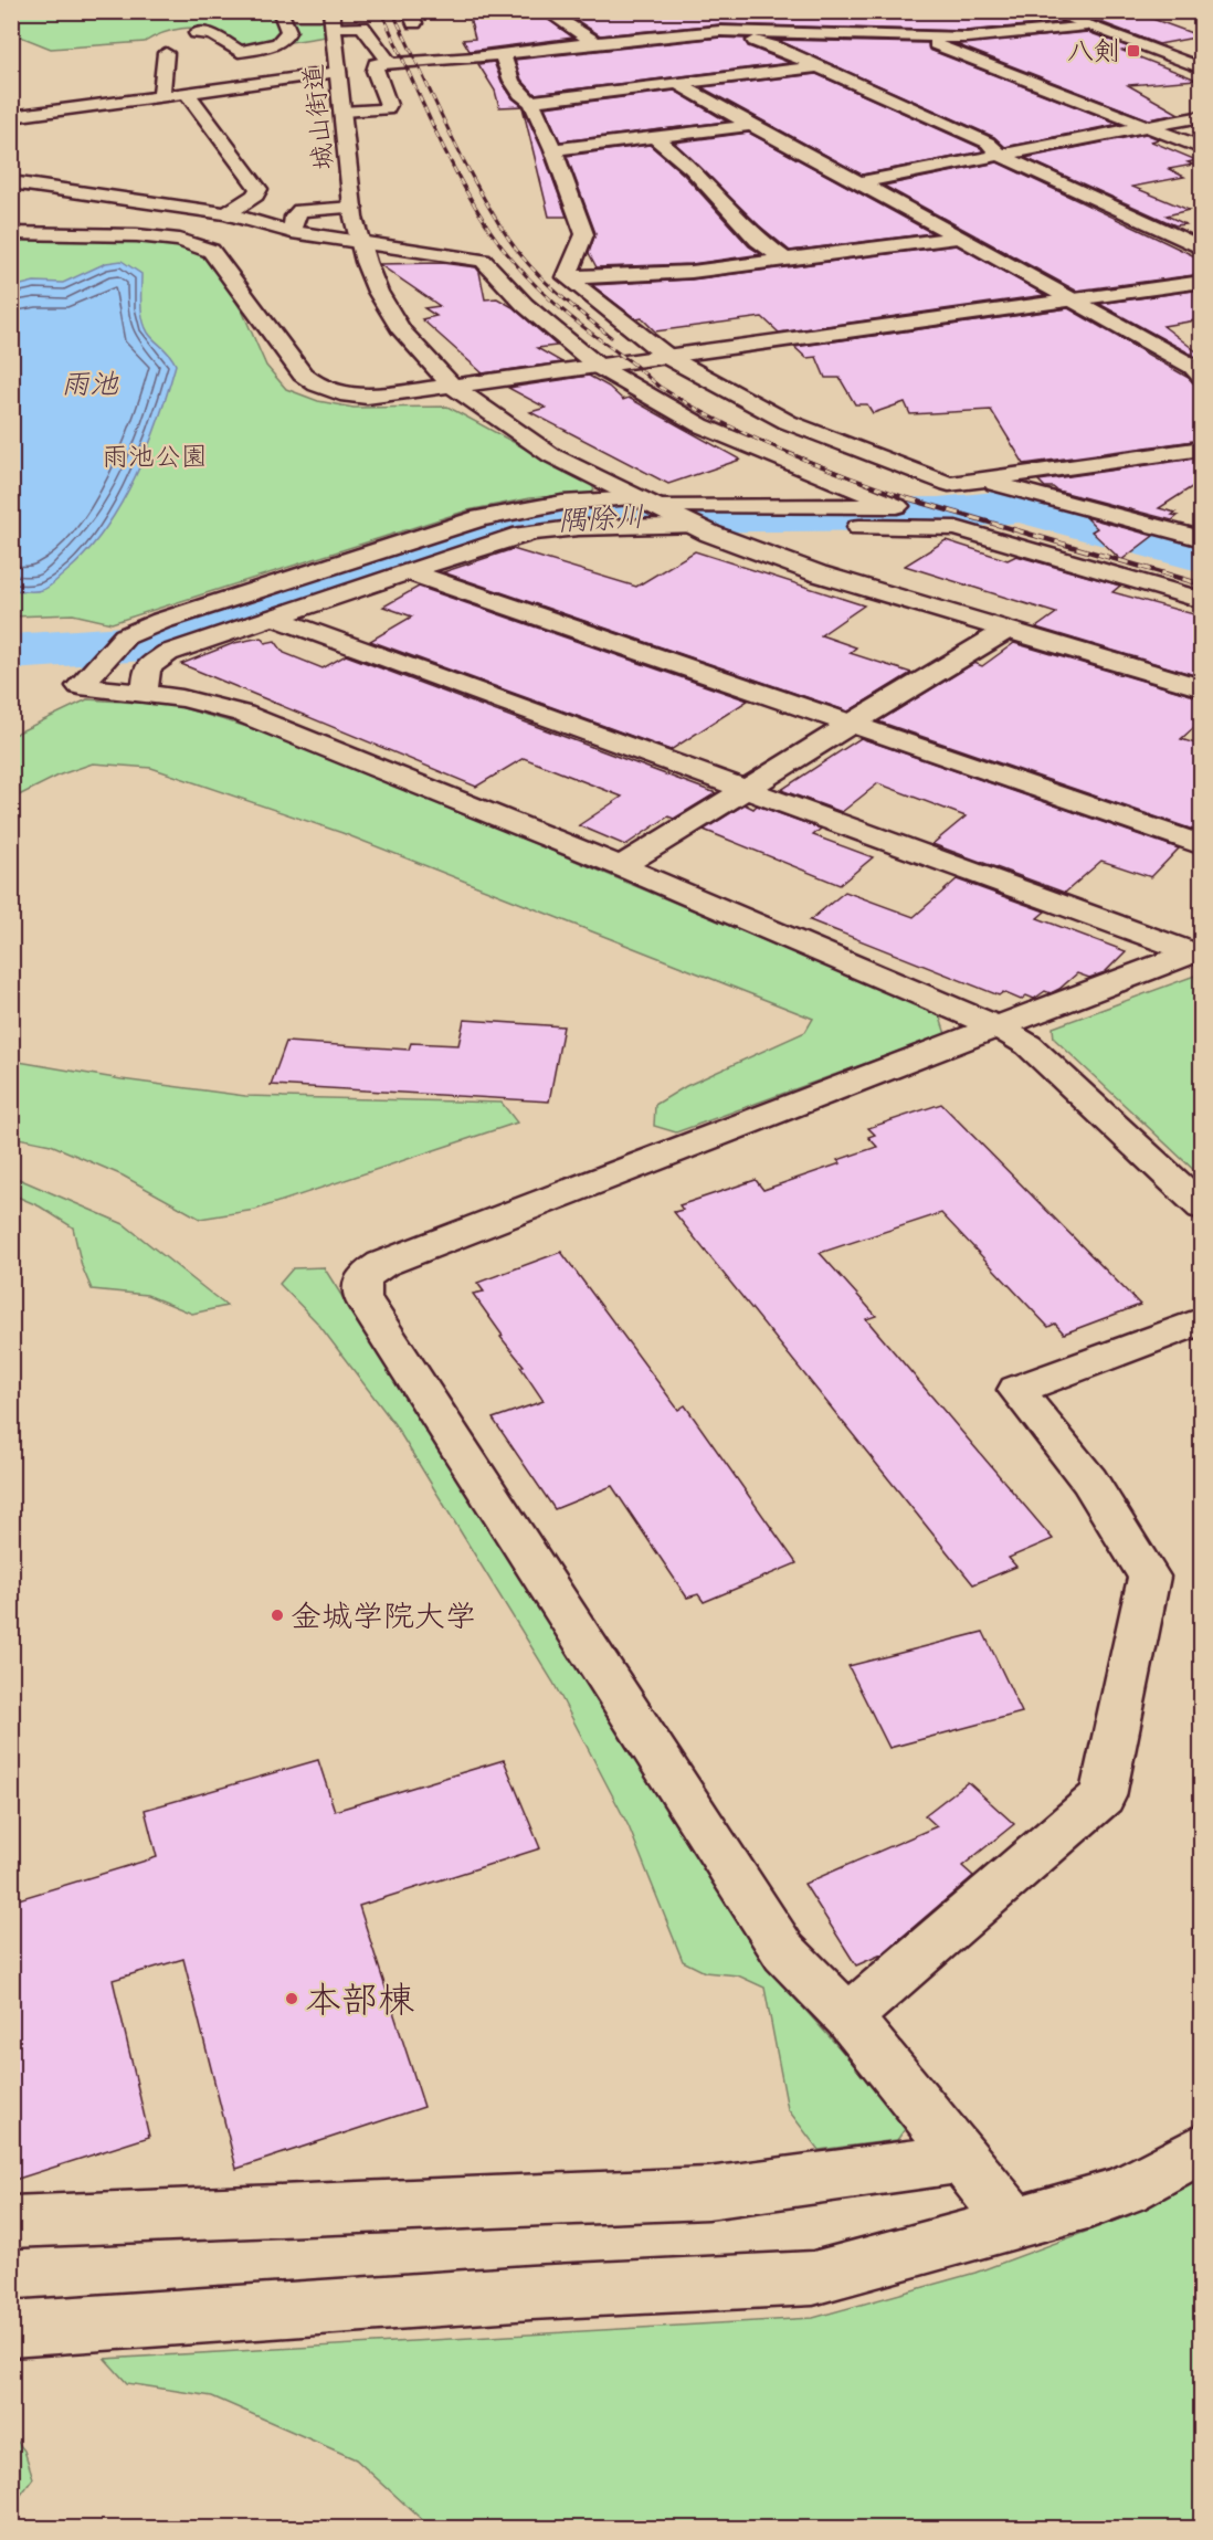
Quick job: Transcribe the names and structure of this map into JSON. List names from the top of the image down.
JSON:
{
  "streets": {
    "street": ["城山街道"]
  },
  "water": ["雨池", "隅除川"],
  "parks": ["雨池公園"],
  "places": {
    "transit": ["八剣"],
    "other": ["金城学院大学", "本部棟"]
  }
}
